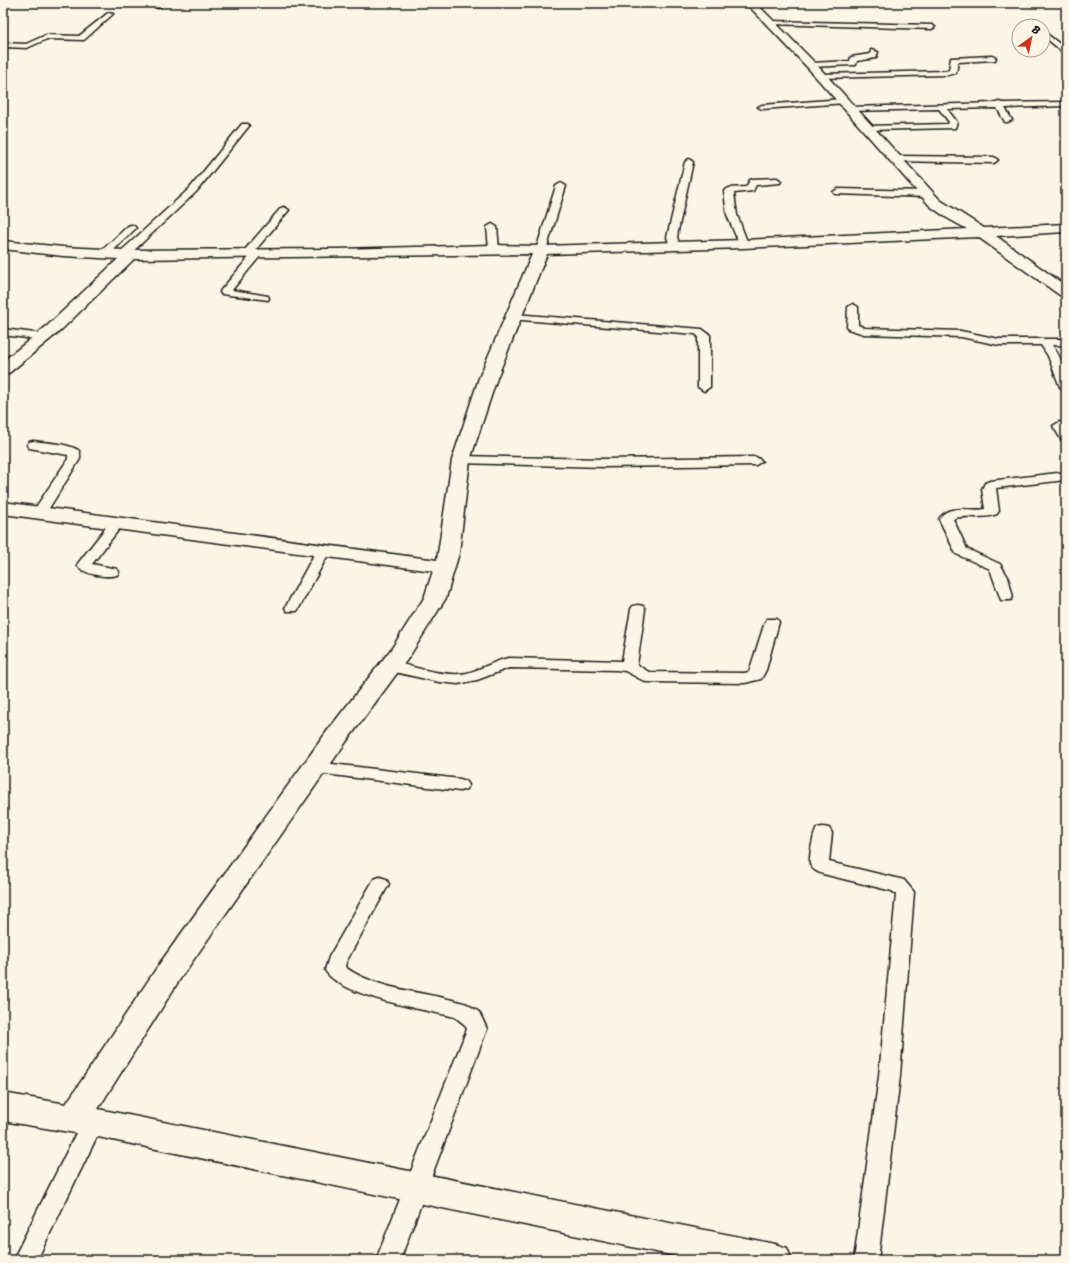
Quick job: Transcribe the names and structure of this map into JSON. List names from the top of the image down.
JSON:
{
  "north": "top right"
}
